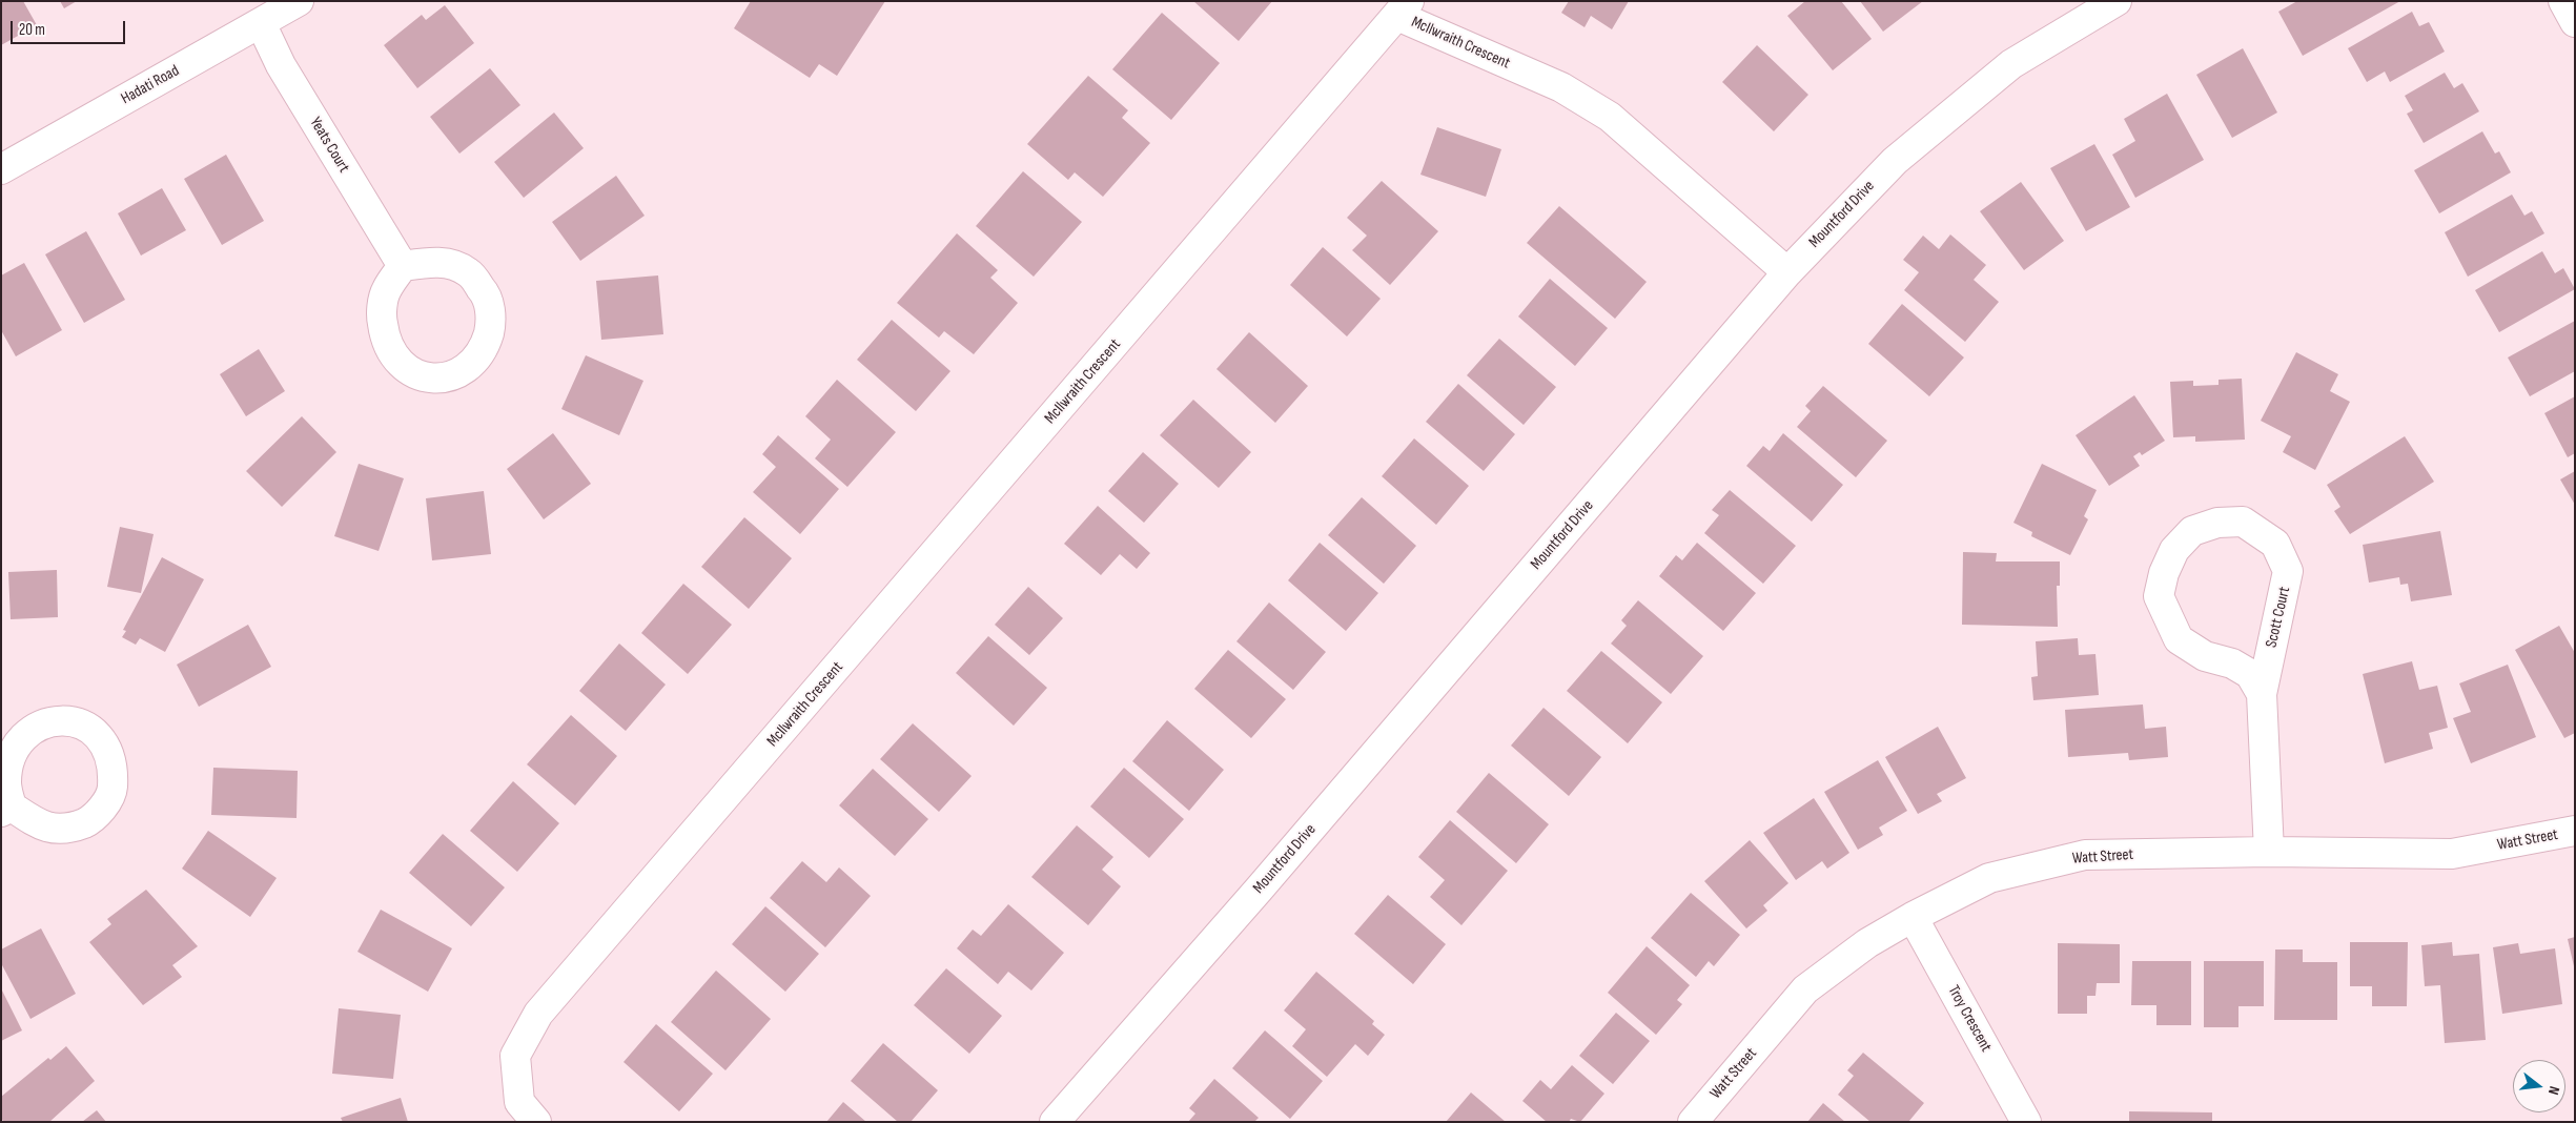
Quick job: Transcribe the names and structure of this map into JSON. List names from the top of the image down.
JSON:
{
  "streets": {
    "street": [
      "McIlwraith Crescent",
      "Hadati Road",
      "Yeats Court",
      "Mountford Drive",
      "Scott Court",
      "Watt Street",
      "Troy Crescent"
    ]
  },
  "crossings": [
    ["McIlwraith Crescent", "Mountford Drive"],
    ["Hadati Road", "Yeats Court"],
    ["Scott Court", "Watt Street"],
    ["Watt Street", "Troy Crescent"]
  ],
  "scale_bar": "20 m",
  "north": "right"
}
